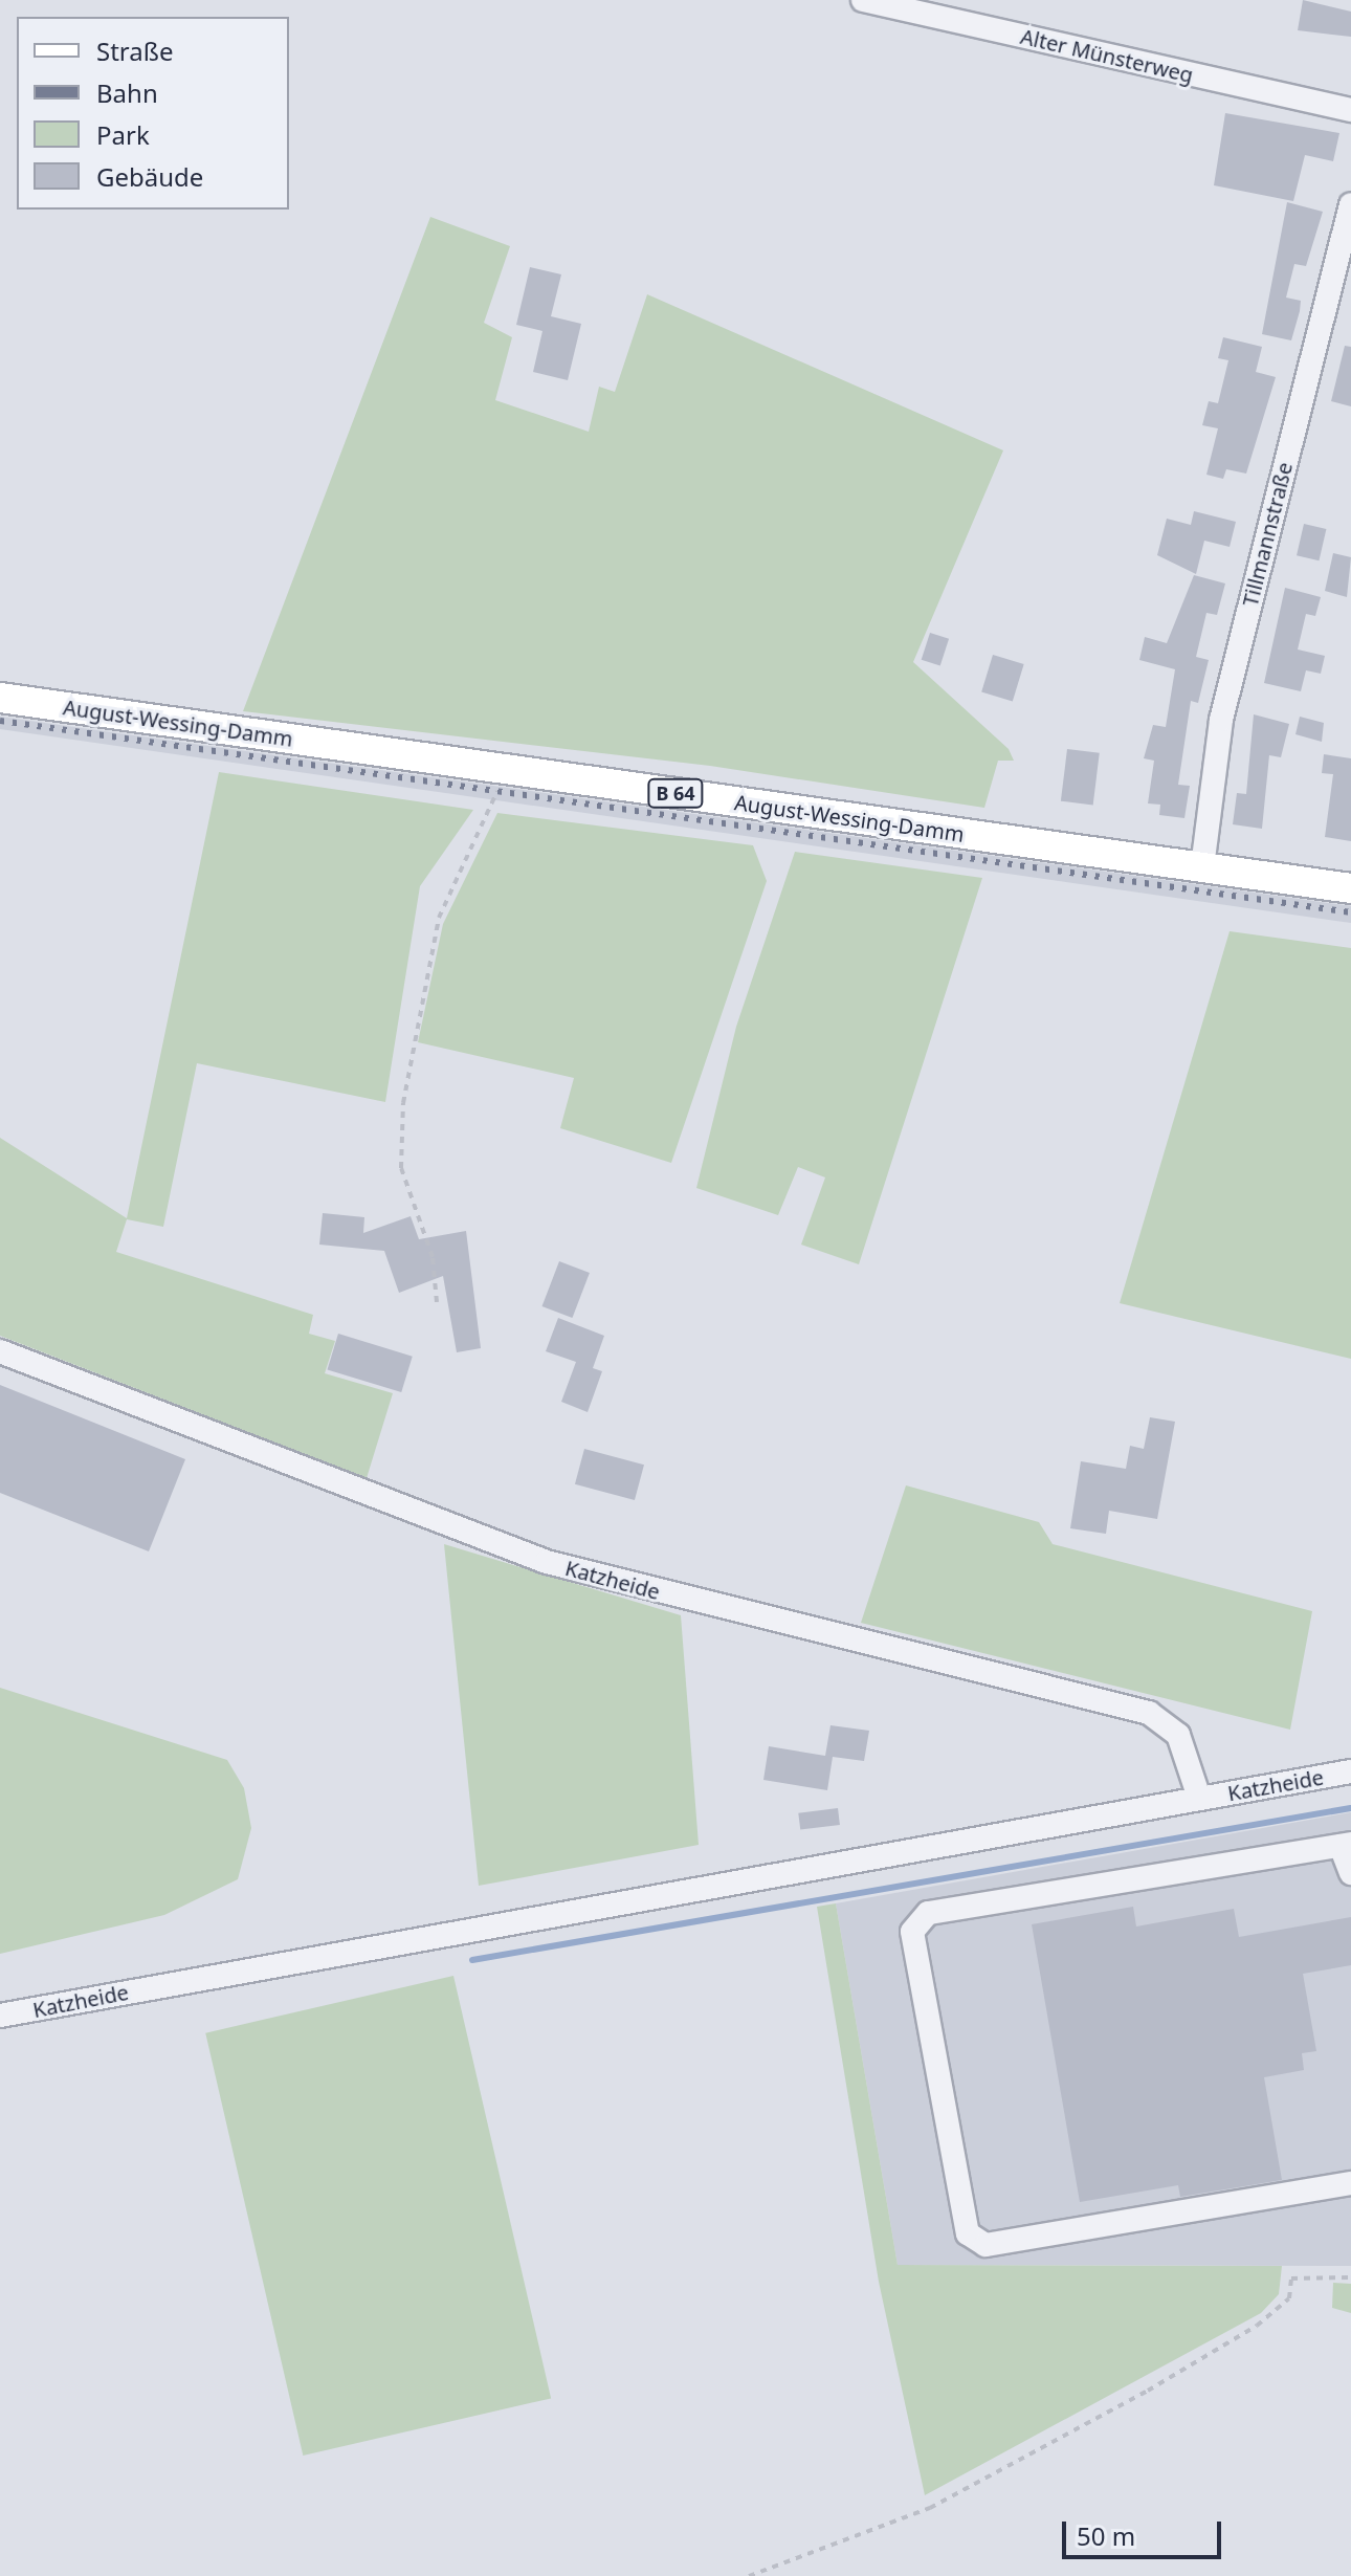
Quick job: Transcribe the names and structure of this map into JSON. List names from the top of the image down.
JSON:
{
  "streets": {
    "main road": ["August-Wessing-Damm", "B 64"],
    "street": ["Alter Münsterweg", "Tillmannstraße", "Katzheide"]
  },
  "crossings": [
    ["Tillmannstraße", "August-Wessing-Damm"]
  ],
  "legend": [
    "Straße",
    "Bahn",
    "Park",
    "Gebäude"
  ],
  "scale_bar": "50 m"
}
